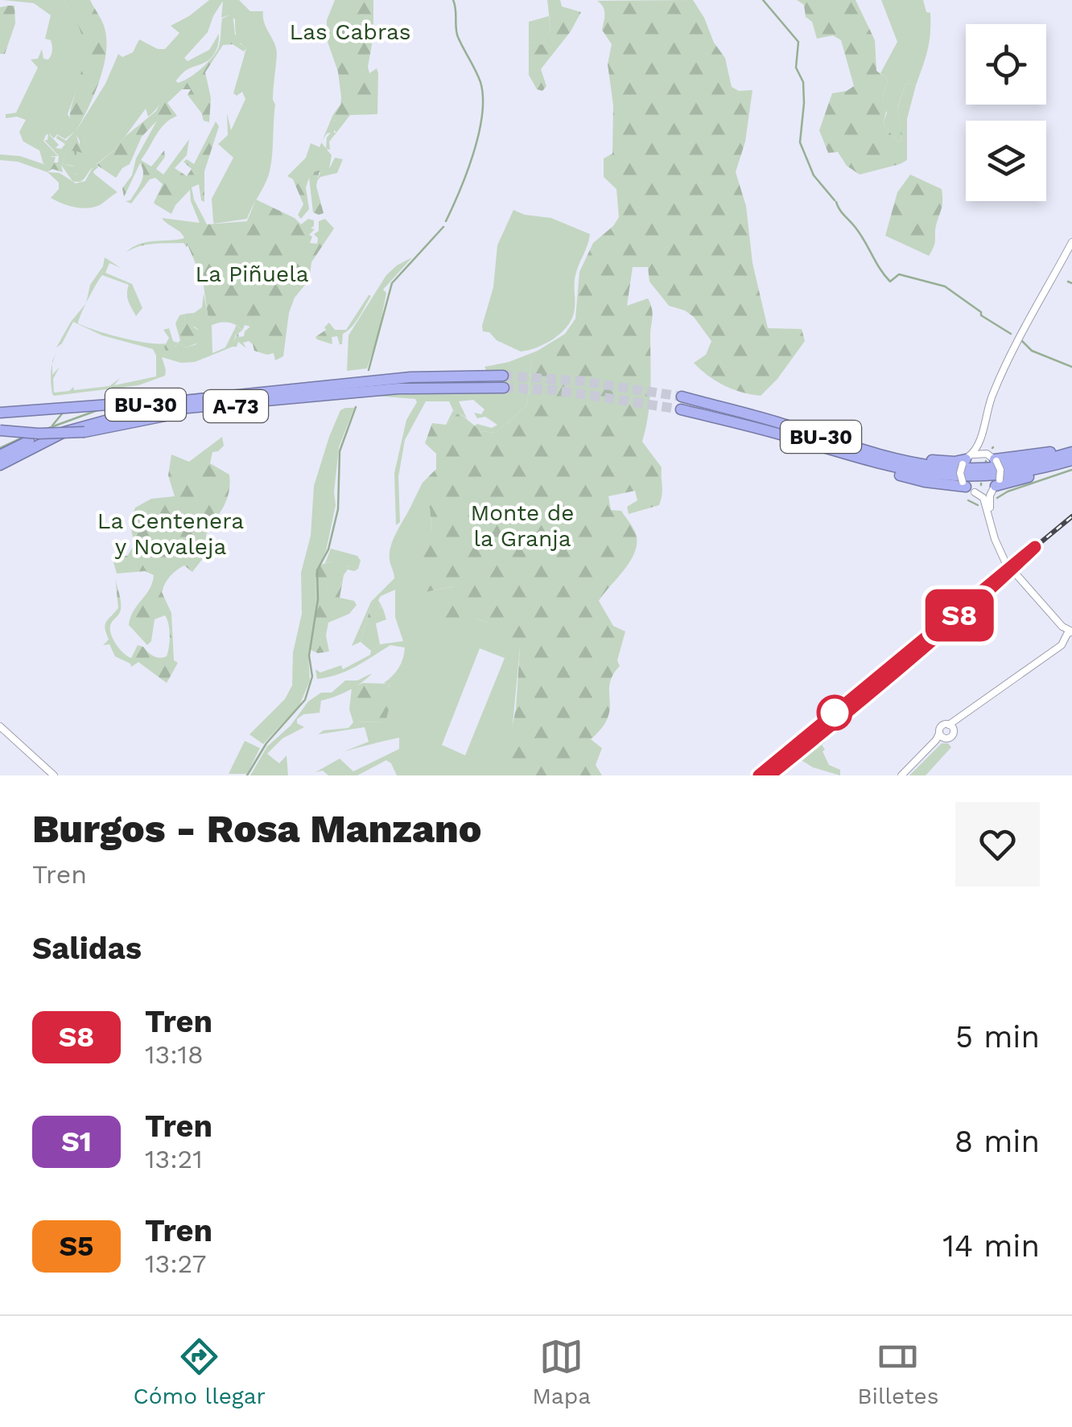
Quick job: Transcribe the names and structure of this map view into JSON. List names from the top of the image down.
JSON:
{
  "streets": {
    "highway": ["BU-30", "A-73"]
  },
  "crossings": [
    ["BU-30", "A-73"]
  ],
  "parks": [
    "Las Cabras",
    "La Piñuela",
    "Monte de la Granja",
    "La Centenera y Novaleja"
  ],
  "page": {
    "on_map": "S8",
    "heading": [
      ["Burgos - Rosa Manzano", "Tren"],
      "Salidas"
    ],
    "list": [
      {
        "mark": "S8",
        "name": "Tren",
        "note": "13:18",
        "value": "5 min"
      },
      {
        "mark": "S1",
        "name": "Tren",
        "note": "13:21",
        "value": "8 min"
      },
      {
        "mark": "S5",
        "name": "Tren",
        "note": "13:27",
        "value": "14 min"
      }
    ],
    "tabs": ["Cómo llegar", "Mapa", "Billetes"]
  }
}
